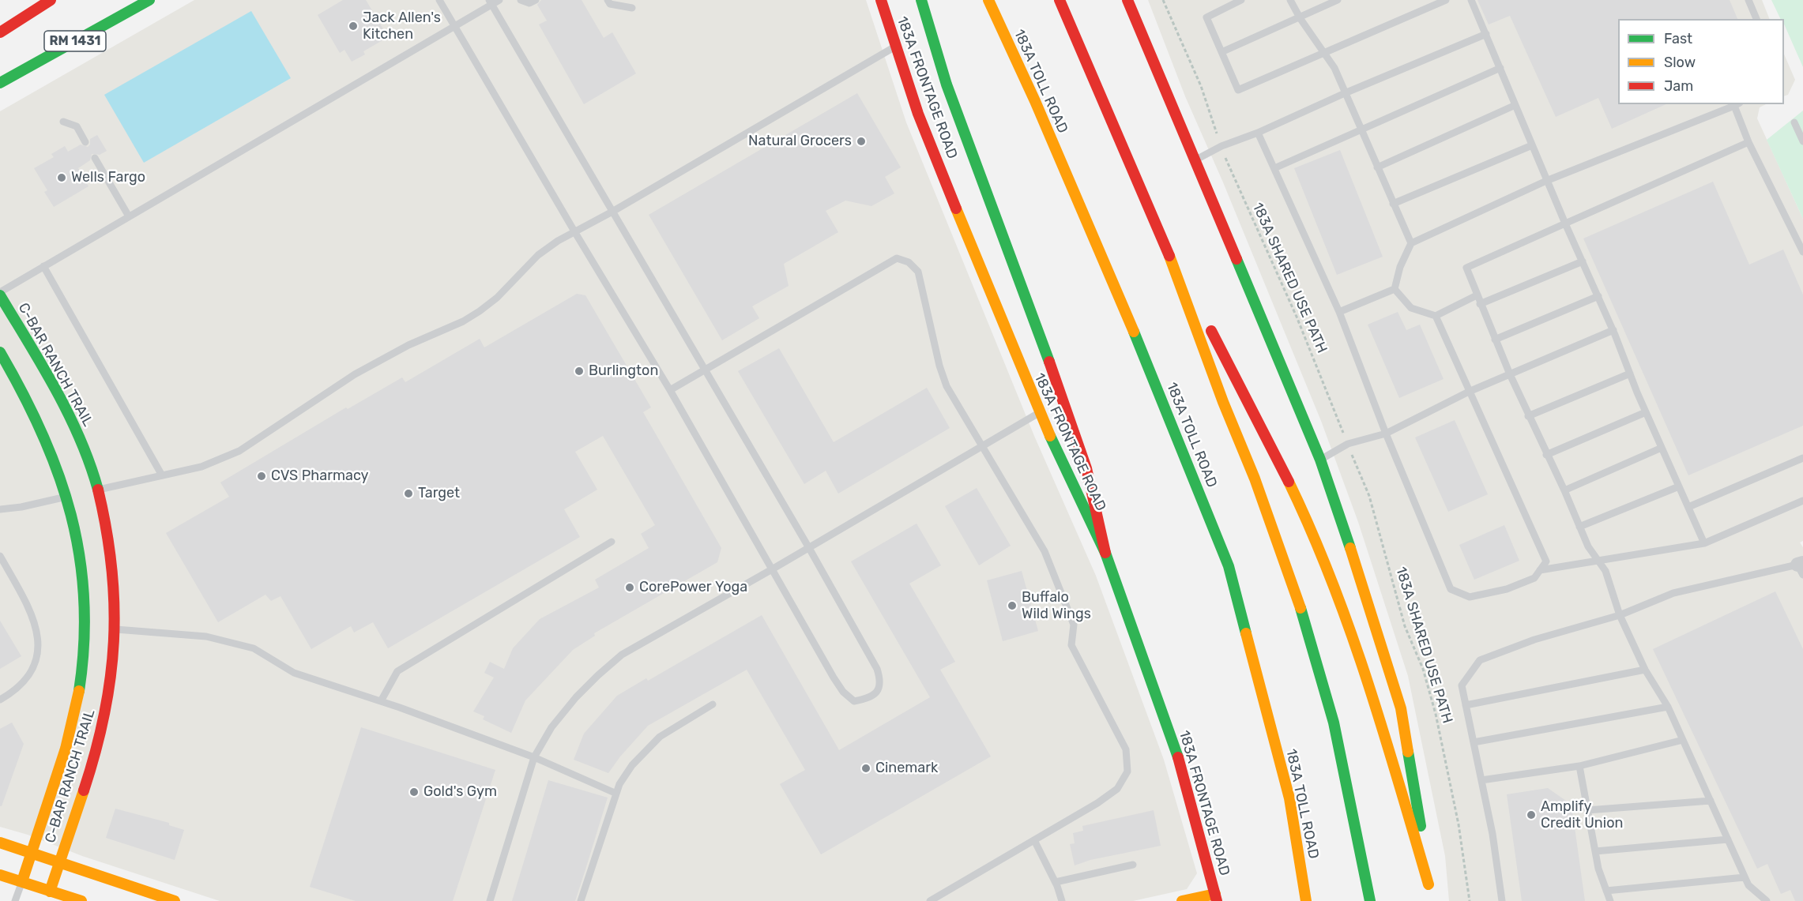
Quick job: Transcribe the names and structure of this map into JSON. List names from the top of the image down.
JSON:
{
  "streets": {
    "main road": [
      "RM 1431",
      "183A TOLL ROAD",
      "183A FRONTAGE ROAD",
      "C-BAR RANCH TRAIL"
    ],
    "path": ["183A SHARED USE PATH"]
  },
  "places": [
    "Jack Allen's Kitchen",
    "Natural Grocers",
    "Wells Fargo",
    "Burlington",
    "CVS Pharmacy",
    "Target",
    "CorePower Yoga",
    "Buffalo Wild Wings",
    "Cinemark",
    "Gold's Gym",
    "Amplify Credit Union"
  ],
  "legend": ["Fast", "Slow", "Jam"]
}
